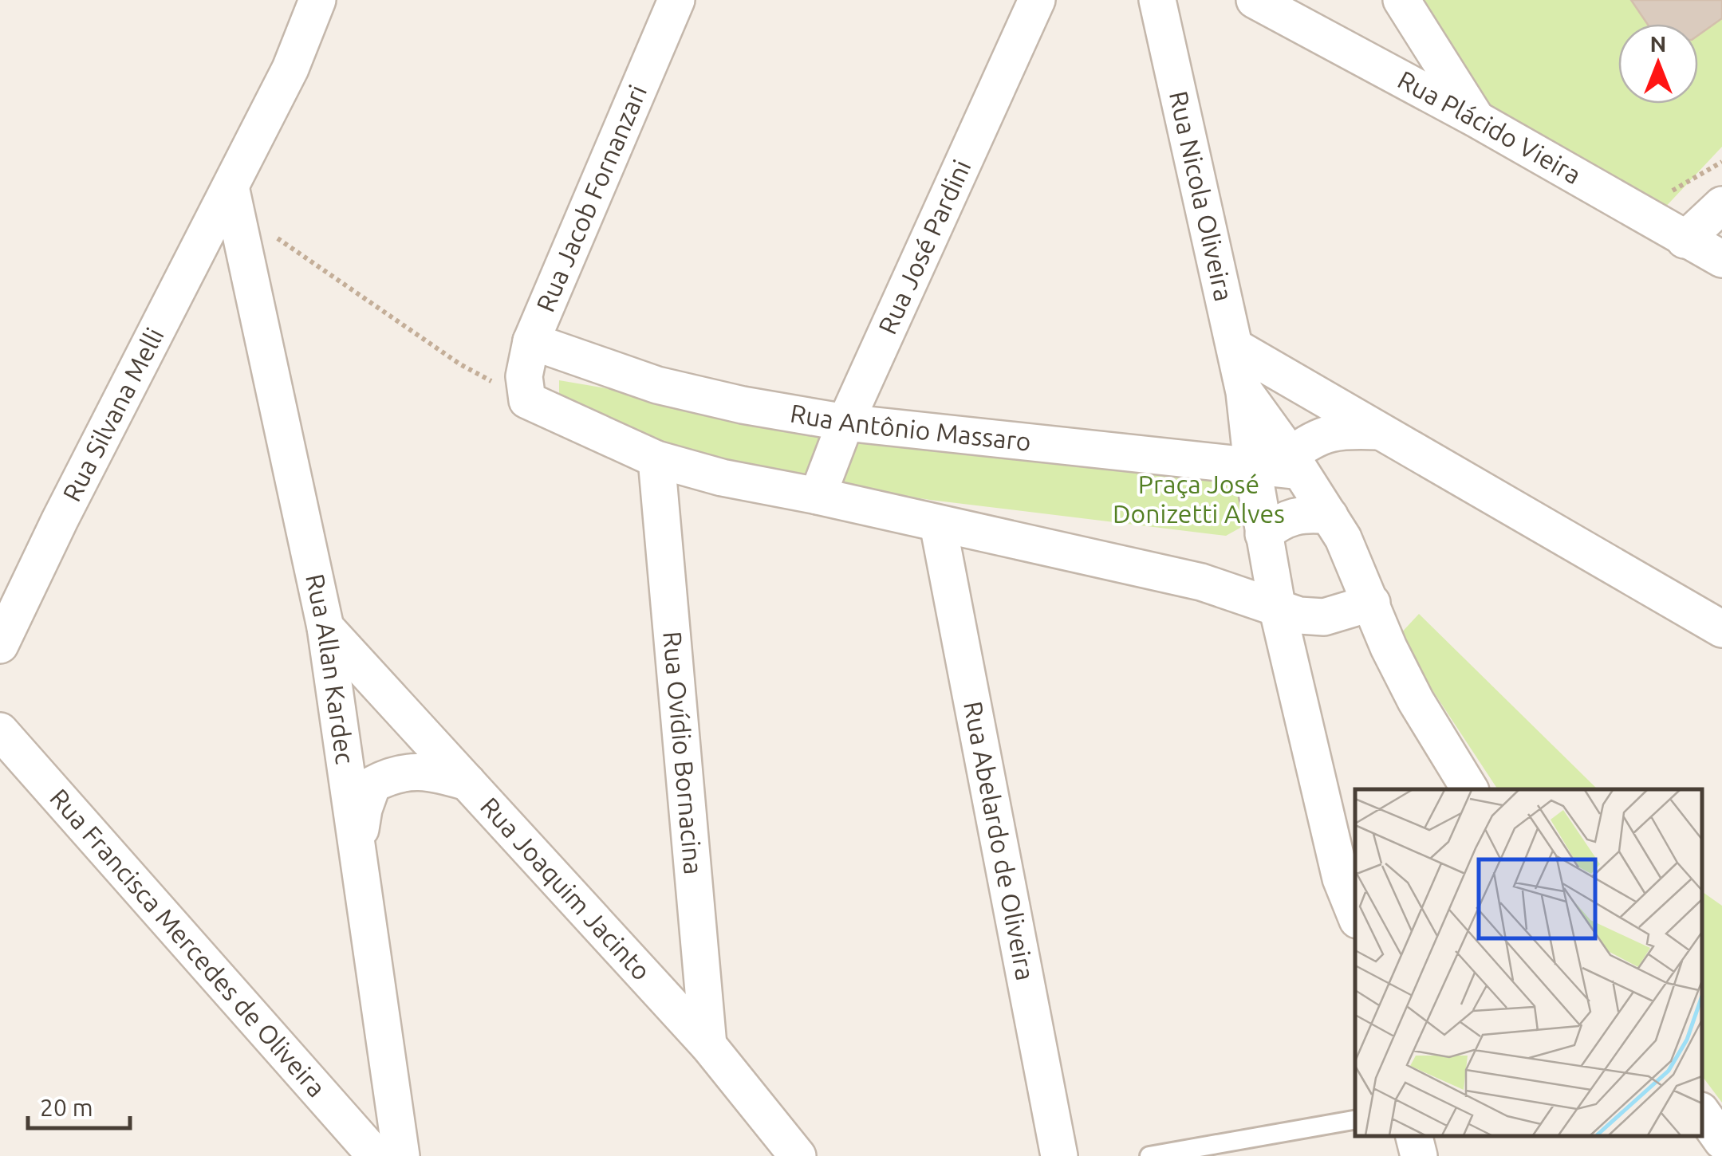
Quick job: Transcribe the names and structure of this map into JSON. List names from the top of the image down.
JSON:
{
  "streets": {
    "street": [
      "Rua Plácido Vieira",
      "Rua Nicola Oliveira",
      "Rua Jacob Fornanzari",
      "Rua José Pardini",
      "Rua Silvana Melli",
      "Rua Antônio Massaro",
      "Rua Allan Kardec",
      "Rua Ovídio Bornacina",
      "Rua Abelardo de Oliveira",
      "Rua Joaquim Jacinto",
      "Rua Francisca Mercedes de Oliveira"
    ]
  },
  "crossings": [
    ["Rua Nicola Oliveira", "Rua Antônio Massaro"],
    ["Rua Jacob Fornanzari", "Rua Antônio Massaro"],
    ["Rua José Pardini", "Rua Antônio Massaro"],
    ["Rua Silvana Melli", "Rua Allan Kardec"],
    ["Rua Allan Kardec", "Rua Joaquim Jacinto"],
    ["Rua Ovídio Bornacina", "Rua Joaquim Jacinto"]
  ],
  "parks": ["Praça José Donizetti Alves"],
  "scale_bar": "20 m",
  "north": "top"
}
